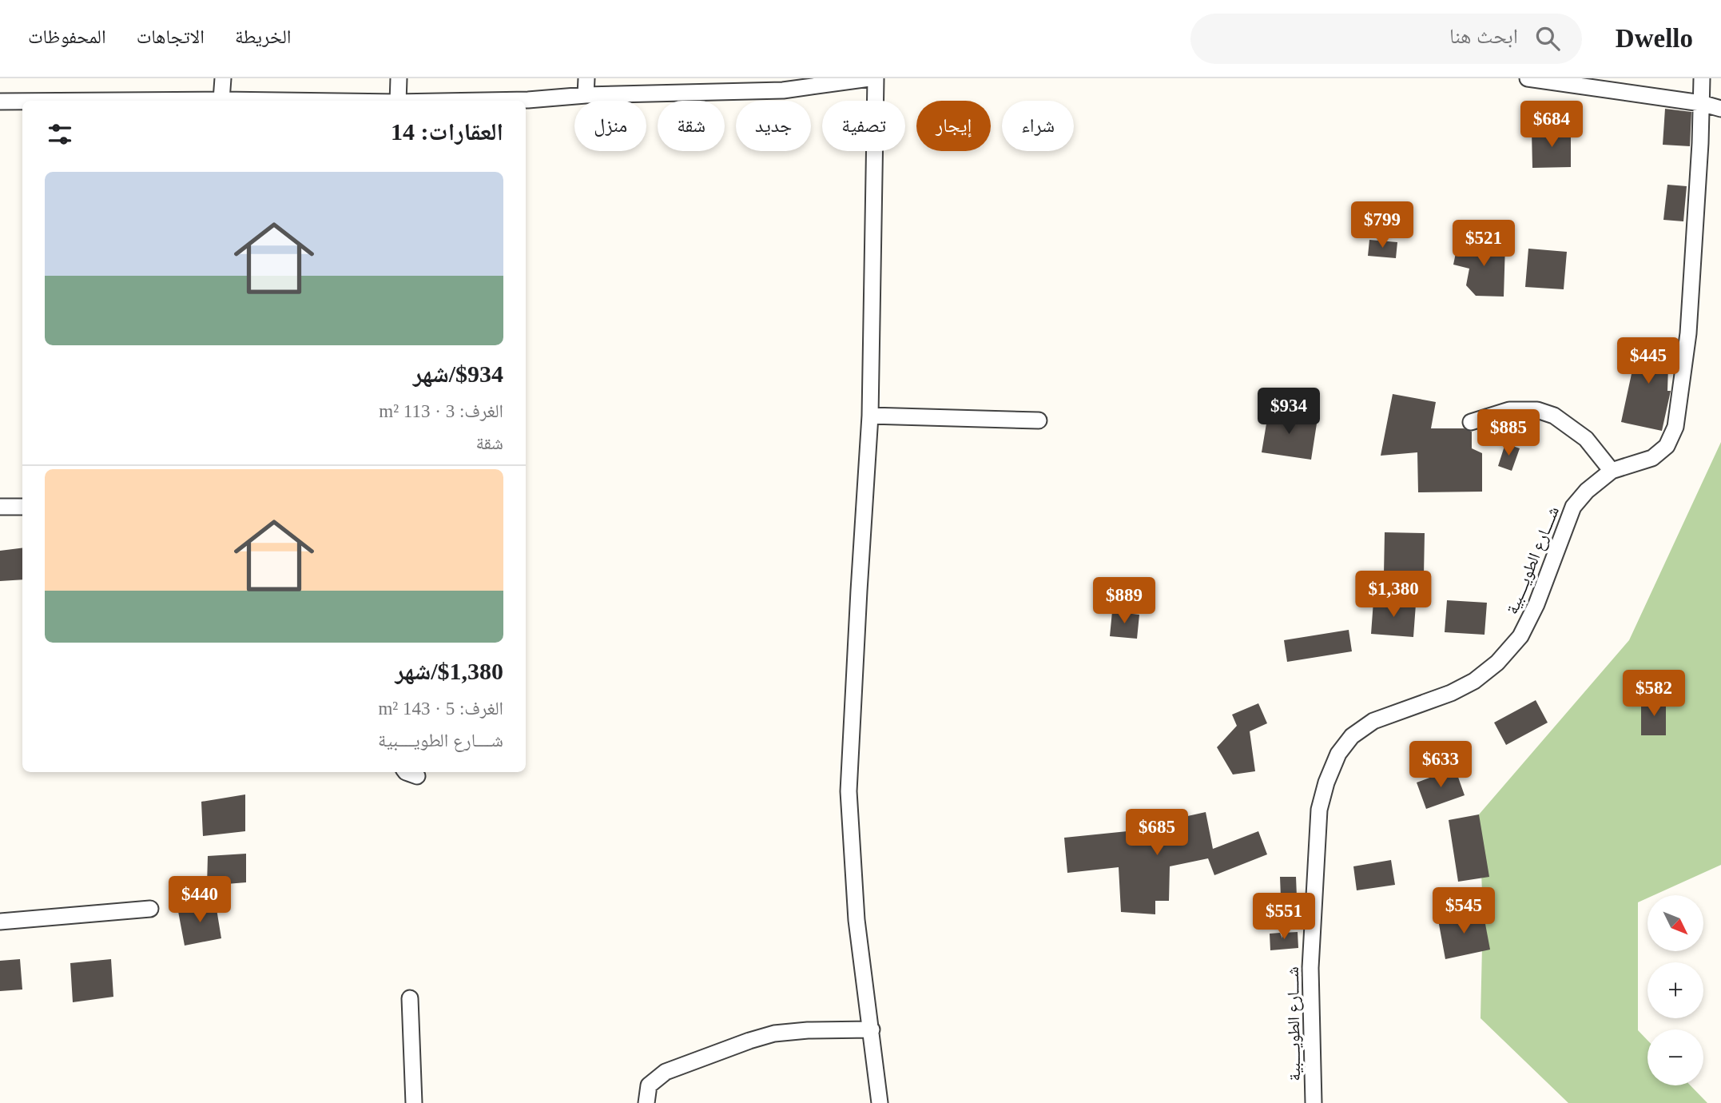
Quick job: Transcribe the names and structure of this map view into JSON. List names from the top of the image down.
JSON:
{
  "streets": {
    "street": ["شــــارع الطويــــبية"]
  },
  "north": "bottom right",
  "page": {
    "header": "Dwello",
    "search": "ابحث هنا",
    "nav": ["الخريطة", "الاتجاهات", "المحفوظات"],
    "price": [
      "$684",
      "$799",
      "$521",
      "$445",
      "$934",
      "$885",
      "$1,380",
      "$889",
      "$582",
      "$633",
      "$685",
      "$440",
      "$545",
      "$551"
    ],
    "chip": [
      "شراء",
      "إيجار",
      "تصفية",
      "جديد",
      "شقة",
      "منزل"
    ],
    "heading": "العقارات: 14",
    "list": [
      {
        "name": "$934/شهر",
        "note": "الغرف: 3 · 113 m² · شقة"
      },
      {
        "name": "$1,380/شهر",
        "note": "الغرف: 5 · 143 m² · شــــارع الطويــــبية"
      }
    ],
    "map_buttons": ["+", "−"]
  }
}
